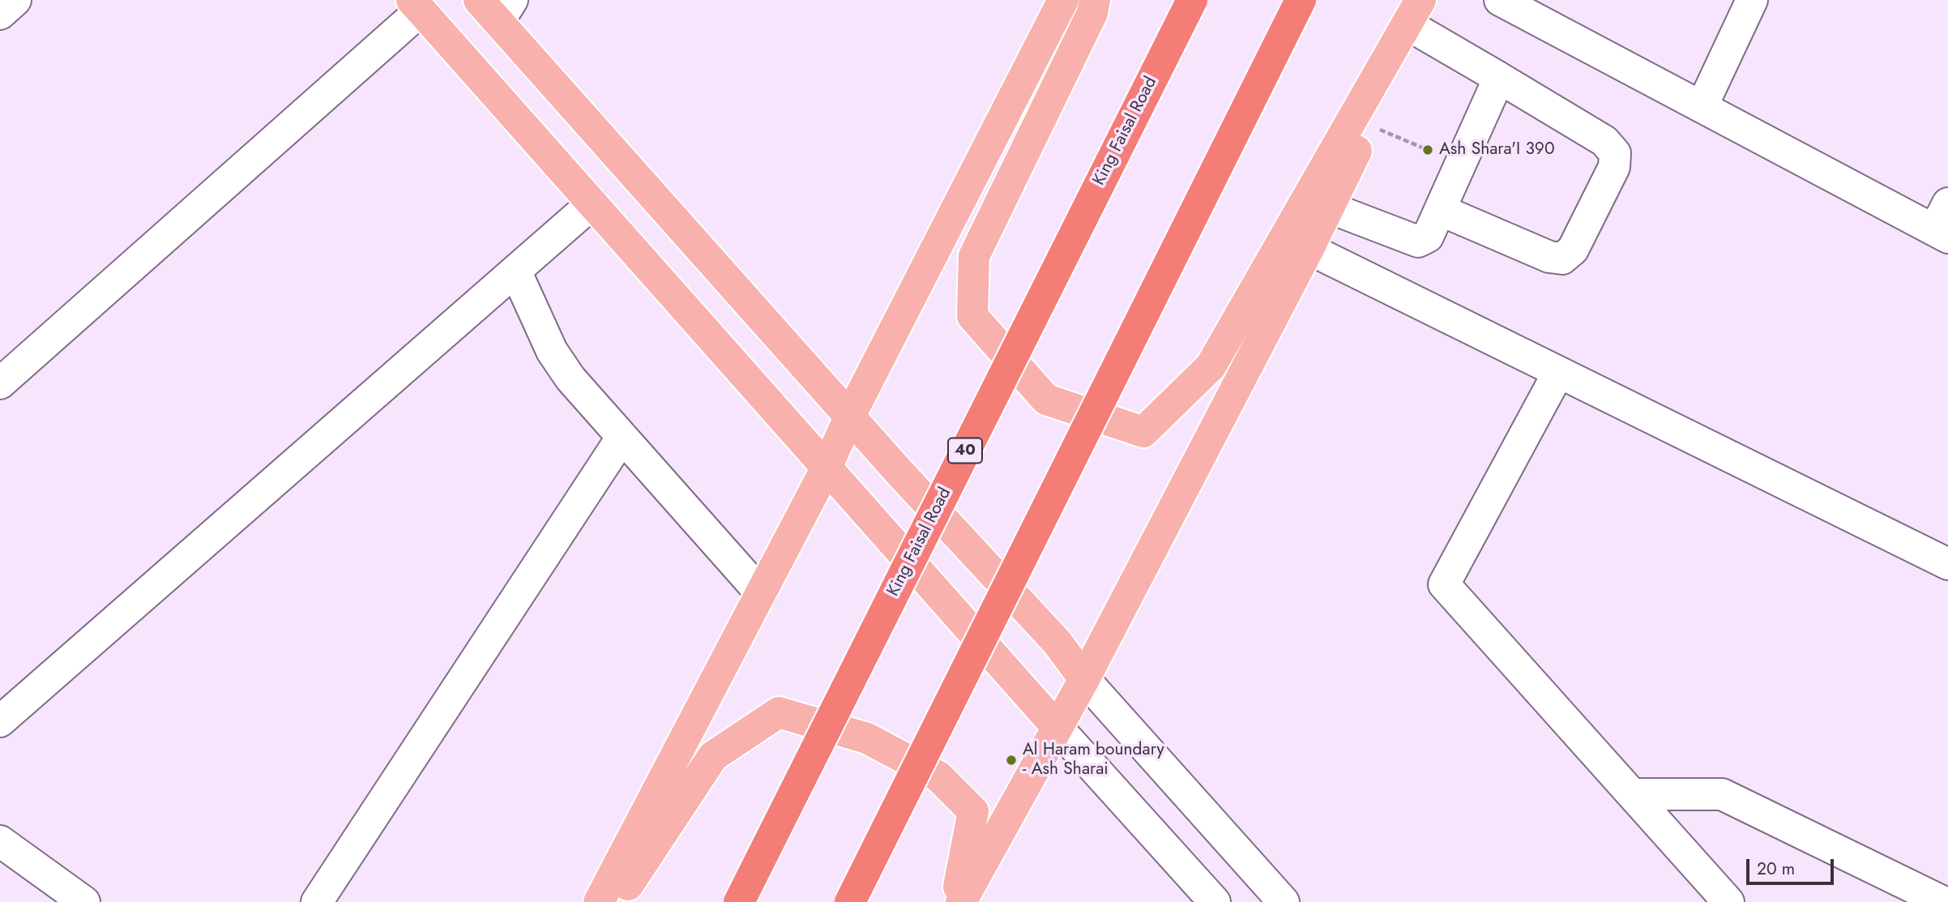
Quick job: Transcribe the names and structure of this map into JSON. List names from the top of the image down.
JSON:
{
  "streets": {
    "highway": ["King Faisal Road", "40"]
  },
  "places": ["Ash Shara'I 390", "Al Haram boundary - Ash Sharai"],
  "scale_bar": "20 m"
}
